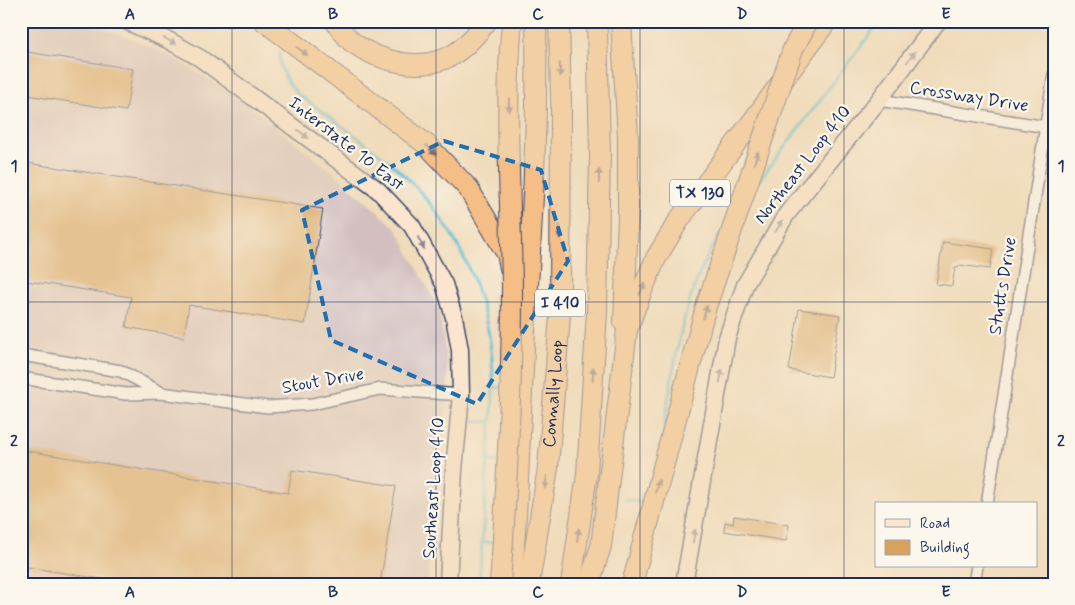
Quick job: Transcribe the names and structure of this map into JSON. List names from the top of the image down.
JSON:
{
  "streets": {
    "highway": ["TX 130", "I 410", "Connally Loop"],
    "main road": ["Interstate 10 East", "Northeast Loop 410", "Southeast Loop 410"],
    "street": ["Crossway Drive", "Stutts Drive", "Stout Drive"]
  },
  "crossings": [
    ["Crossway Drive", "Northeast Loop 410"],
    ["Crossway Drive", "Stutts Drive"],
    ["Interstate 10 East", "Stout Drive"],
    ["Interstate 10 East", "Southeast Loop 410"],
    ["Stout Drive", "Southeast Loop 410"]
  ],
  "one_way": ["Interstate 10 East", "Northeast Loop 410"],
  "legend": ["Road", "Building"],
  "grid": {
    "columns": [
      "A",
      "B",
      "C",
      "D",
      "E"
    ],
    "rows": ["1", "2"]
  }
}
